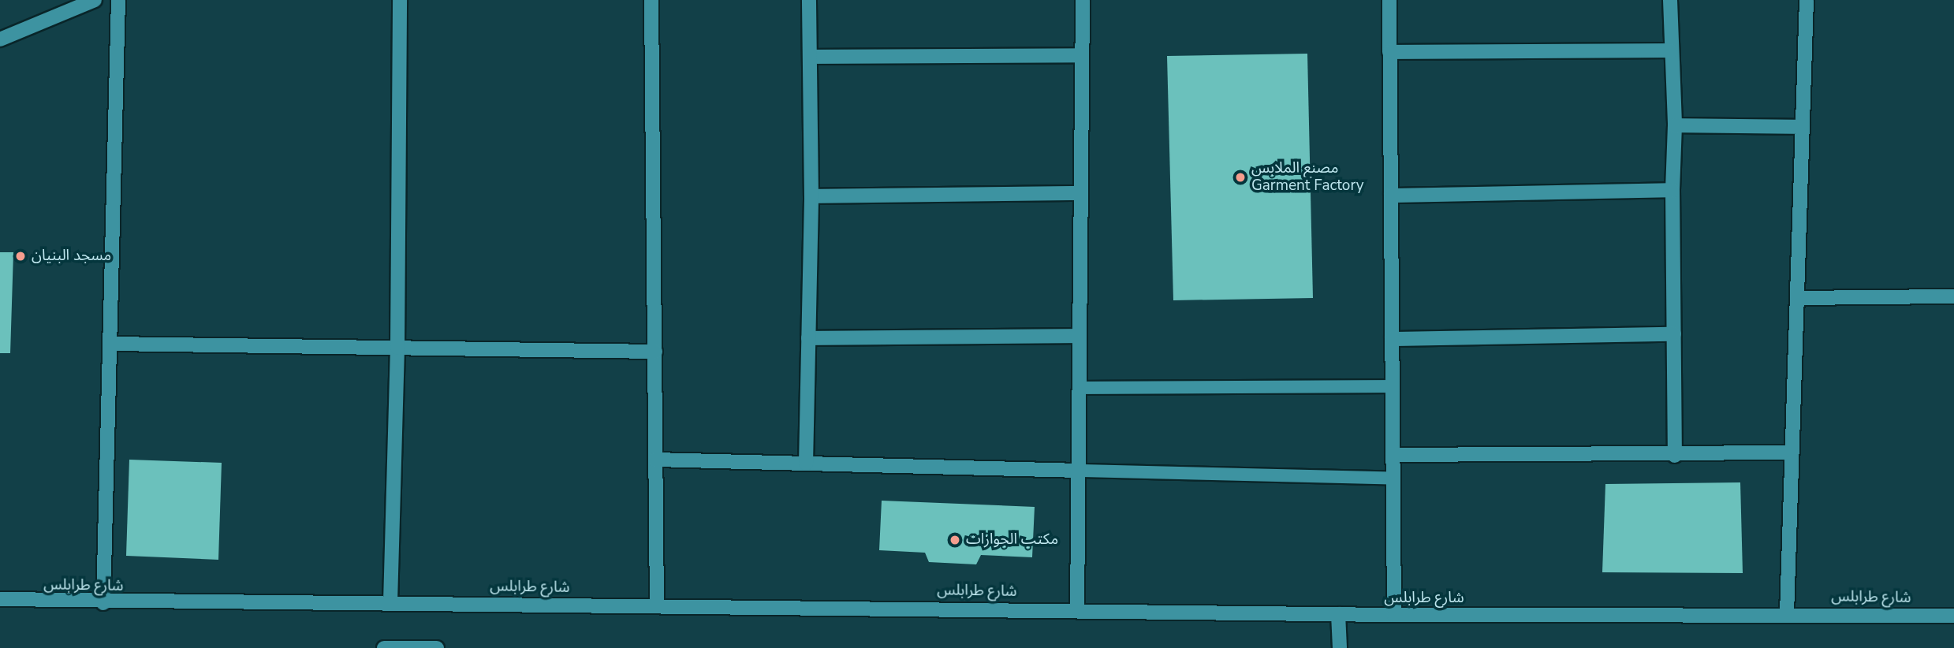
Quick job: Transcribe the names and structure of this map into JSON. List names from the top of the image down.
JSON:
{
  "streets": {
    "street": ["شارع طرابلس"]
  },
  "places": ["مصنع الملابس Garment Factory", "مسجد البنيان", "مكتب الجوازات"]
}
